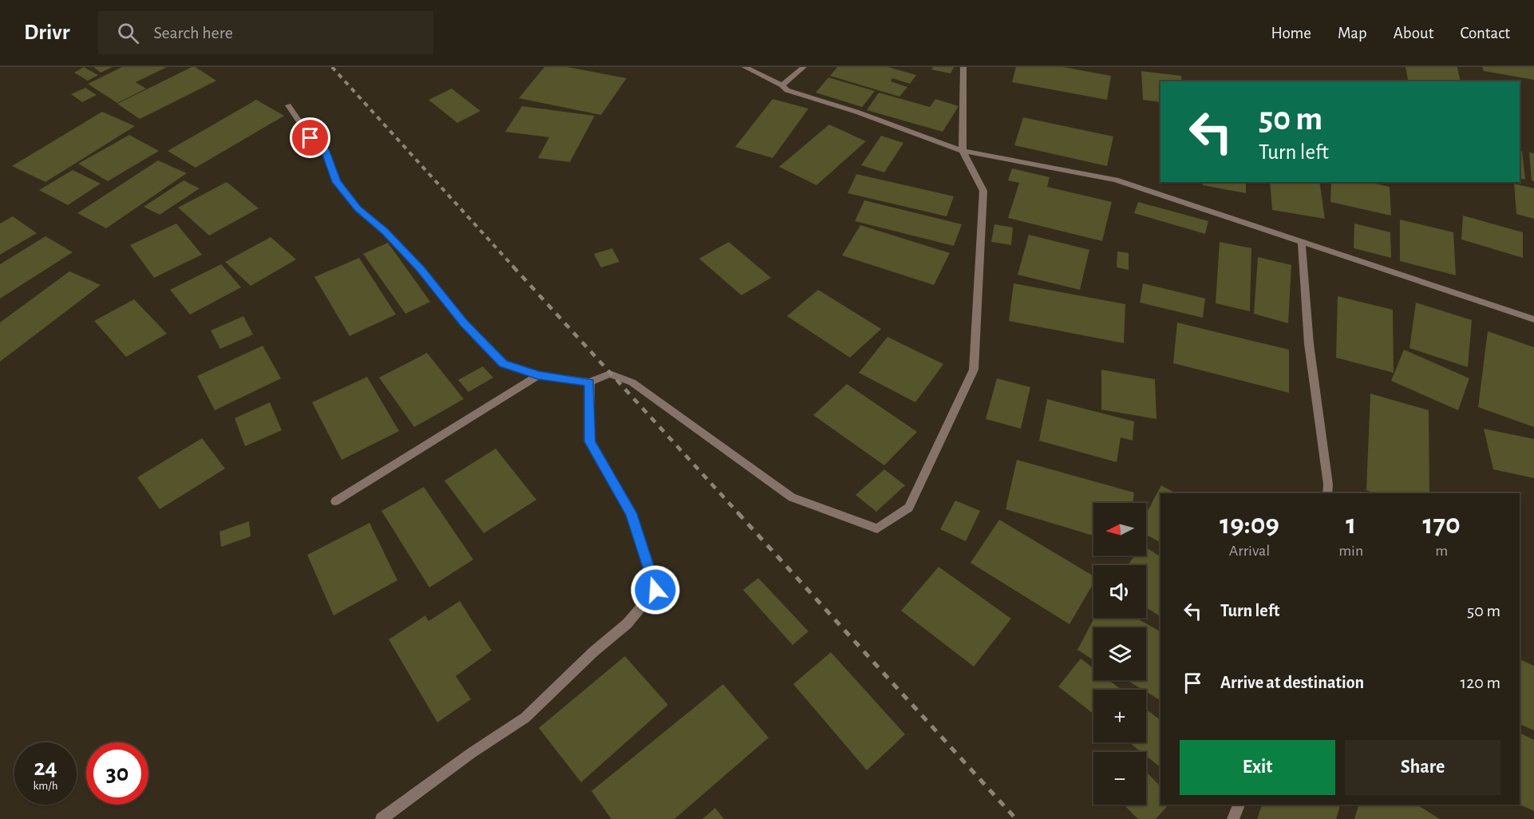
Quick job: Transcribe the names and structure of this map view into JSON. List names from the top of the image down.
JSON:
{
  "north": "left",
  "page": {
    "header": "Drivr",
    "search": "Search here",
    "nav": [
      "Home",
      "Map",
      "About",
      "Contact"
    ],
    "turn": ["50 m", "Turn left"],
    "eta": [
      "19:09",
      "Arrival",
      "1",
      "min",
      "170",
      "m"
    ],
    "map_buttons": ["+", "−"],
    "list": [
      {
        "name": "Turn left",
        "value": "50 m"
      },
      {
        "name": "Arrive at destination",
        "value": "120 m"
      }
    ],
    "buttons": ["Exit", "Share"],
    "speed": "24 km/h",
    "limit": "30"
  }
}
